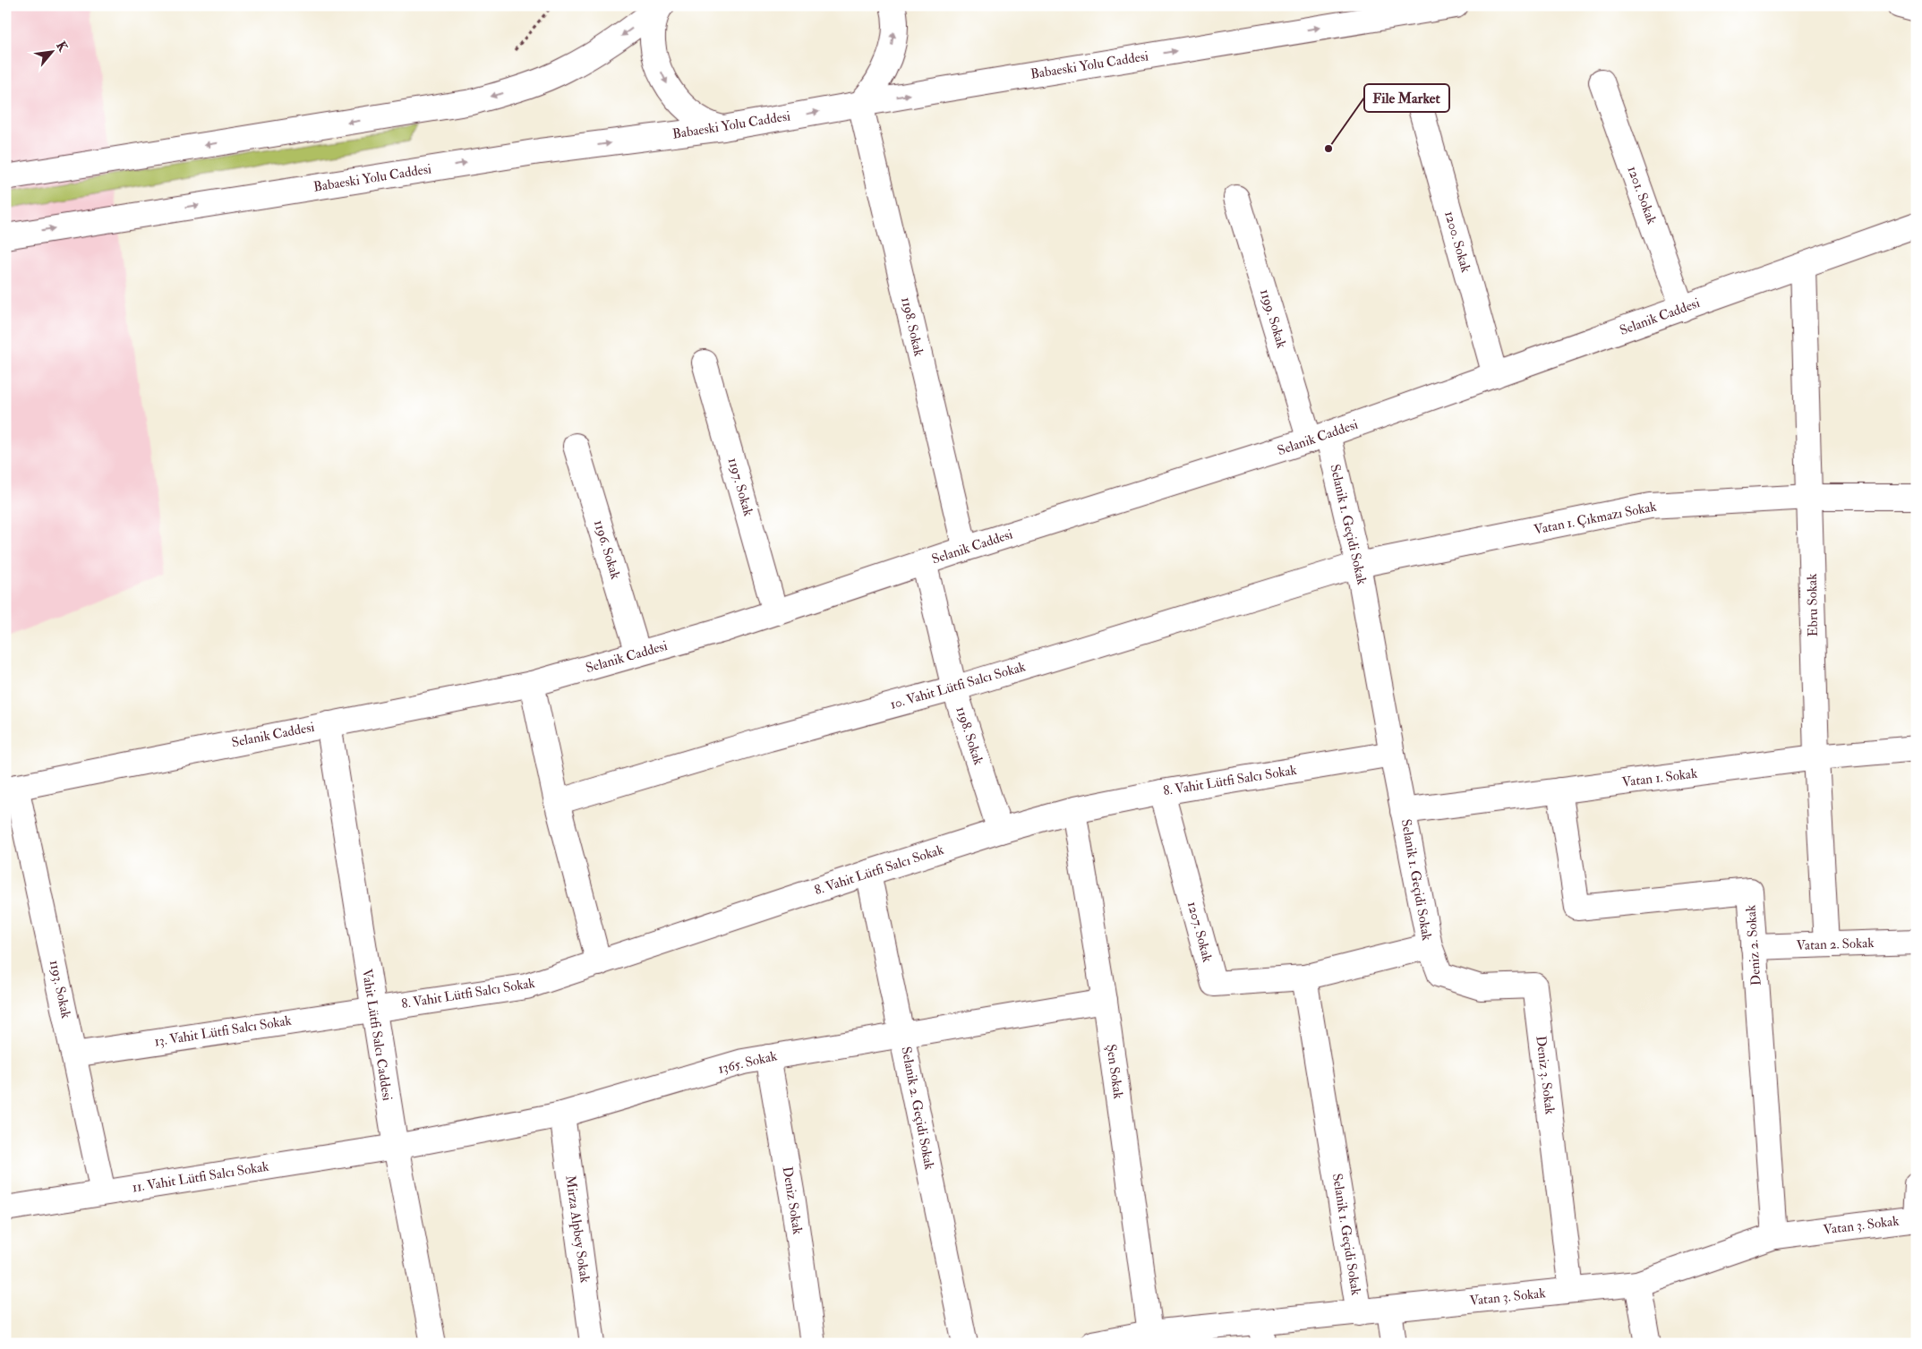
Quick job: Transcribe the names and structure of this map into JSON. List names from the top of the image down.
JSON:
{
  "streets": {
    "main road": [
      "Babaeski Yolu Caddesi",
      "1201. Sokak",
      "1200. Sokak",
      "Selanik Caddesi",
      "1199. Sokak",
      "1198. Sokak",
      "1197. Sokak",
      "Vatan 1. Çıkmazı Sokak",
      "Selanik 1. Geçidi Sokak",
      "1196. Sokak",
      "Ebru Sokak",
      "10. Vahit Lütfi Salcı Sokak",
      "Vatan 1. Sokak",
      "8. Vahit Lütfi Salcı Sokak",
      "1207. Sokak",
      "Vatan 2. Sokak",
      "Deniz 2. Sokak",
      "1193. Sokak",
      "13. Vahit Lütfi Salcı Sokak",
      "Vahit Lütfi Salcı Caddesi",
      "1365. Sokak",
      "Şen Sokak",
      "Deniz 3. Sokak",
      "Selanik 2. Geçidi Sokak",
      "11. Vahit Lütfi Salcı Sokak",
      "Deniz Sokak",
      "Vatan 3. Sokak",
      "Mirza Alpbey Sokak"
    ]
  },
  "crossings": [
    ["Babaeski Yolu Caddesi", "1198. Sokak"],
    ["1201. Sokak", "Selanik Caddesi"],
    ["1200. Sokak", "Selanik Caddesi"],
    ["Selanik Caddesi", "1199. Sokak"],
    ["Selanik Caddesi", "1198. Sokak"],
    ["Selanik Caddesi", "1197. Sokak"],
    ["Selanik Caddesi", "Selanik 1. Geçidi Sokak"],
    ["Selanik Caddesi", "1196. Sokak"],
    ["Selanik Caddesi", "Ebru Sokak"],
    ["Selanik Caddesi", "1193. Sokak"],
    ["Selanik Caddesi", "Vahit Lütfi Salcı Caddesi"],
    ["1199. Sokak", "Selanik 1. Geçidi Sokak"],
    ["1198. Sokak", "10. Vahit Lütfi Salcı Sokak"],
    ["1198. Sokak", "8. Vahit Lütfi Salcı Sokak"],
    ["Vatan 1. Çıkmazı Sokak", "Selanik 1. Geçidi Sokak"],
    ["Vatan 1. Çıkmazı Sokak", "Ebru Sokak"],
    ["Vatan 1. Çıkmazı Sokak", "10. Vahit Lütfi Salcı Sokak"],
    ["Selanik 1. Geçidi Sokak", "10. Vahit Lütfi Salcı Sokak"],
    ["Selanik 1. Geçidi Sokak", "Vatan 1. Sokak"],
    ["Selanik 1. Geçidi Sokak", "8. Vahit Lütfi Salcı Sokak"],
    ["Selanik 1. Geçidi Sokak", "1207. Sokak"],
    ["Selanik 1. Geçidi Sokak", "Deniz 3. Sokak"],
    ["Selanik 1. Geçidi Sokak", "Vatan 3. Sokak"],
    ["Ebru Sokak", "Vatan 1. Sokak"],
    ["Ebru Sokak", "Vatan 2. Sokak"],
    ["Vatan 1. Sokak", "Deniz 2. Sokak"],
    ["8. Vahit Lütfi Salcı Sokak", "1207. Sokak"],
    ["8. Vahit Lütfi Salcı Sokak", "13. Vahit Lütfi Salcı Sokak"],
    ["8. Vahit Lütfi Salcı Sokak", "Vahit Lütfi Salcı Caddesi"],
    ["8. Vahit Lütfi Salcı Sokak", "Şen Sokak"],
    ["8. Vahit Lütfi Salcı Sokak", "Selanik 2. Geçidi Sokak"],
    ["Vatan 2. Sokak", "Deniz 2. Sokak"],
    ["Deniz 2. Sokak", "Vatan 3. Sokak"],
    ["1193. Sokak", "13. Vahit Lütfi Salcı Sokak"],
    ["1193. Sokak", "11. Vahit Lütfi Salcı Sokak"],
    ["13. Vahit Lütfi Salcı Sokak", "Vahit Lütfi Salcı Caddesi"],
    ["Vahit Lütfi Salcı Caddesi", "1365. Sokak"],
    ["Vahit Lütfi Salcı Caddesi", "11. Vahit Lütfi Salcı Sokak"],
    ["1365. Sokak", "Şen Sokak"],
    ["1365. Sokak", "Selanik 2. Geçidi Sokak"],
    ["1365. Sokak", "11. Vahit Lütfi Salcı Sokak"],
    ["1365. Sokak", "Deniz Sokak"],
    ["1365. Sokak", "Mirza Alpbey Sokak"],
    ["Şen Sokak", "Vatan 3. Sokak"],
    ["Deniz 3. Sokak", "Vatan 3. Sokak"]
  ],
  "places": ["File Market"],
  "north": "top right"
}
